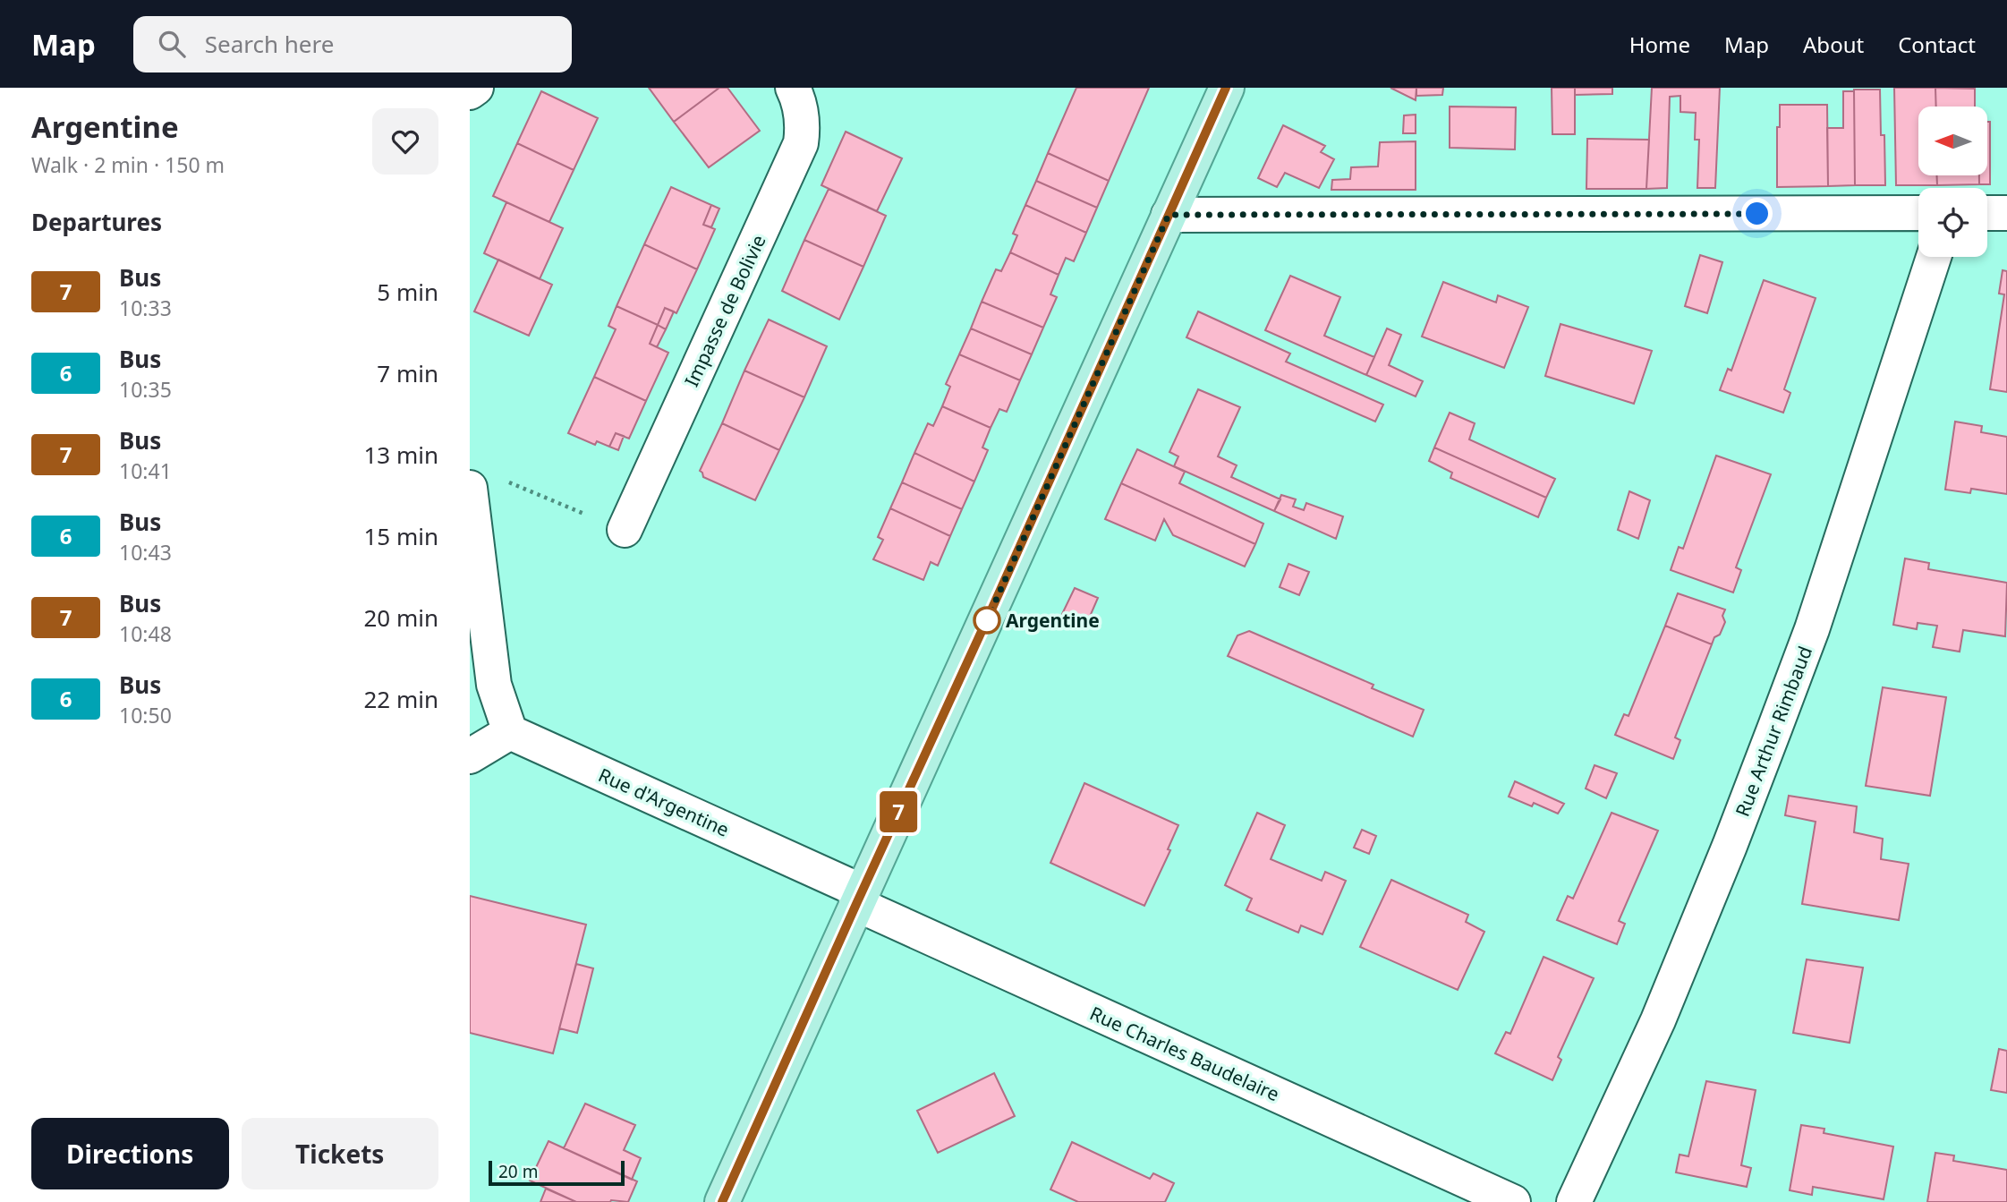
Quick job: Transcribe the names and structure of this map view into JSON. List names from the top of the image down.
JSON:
{
  "streets": {
    "street": [
      "Impasse de Bolivie",
      "Rue Arthur Rimbaud",
      "Rue d'Argentine",
      "Rue Charles Baudelaire"
    ]
  },
  "crossings": [
    ["Rue d'Argentine", "Rue Charles Baudelaire"]
  ],
  "places": ["Argentine"],
  "lines": ["bus line 7"],
  "scale_bar": "20 m",
  "north": "left",
  "page": {
    "header": "Map",
    "search": "Search here",
    "nav": [
      "Home",
      "Map",
      "About",
      "Contact"
    ],
    "heading": [
      ["Argentine", "Walk · 2 min · 150 m"],
      "Departures"
    ],
    "on_map": "7",
    "list": [
      {
        "mark": "7",
        "name": "Bus",
        "note": "10:33",
        "value": "5 min"
      },
      {
        "mark": "6",
        "name": "Bus",
        "note": "10:35",
        "value": "7 min"
      },
      {
        "mark": "7",
        "name": "Bus",
        "note": "10:41",
        "value": "13 min"
      },
      {
        "mark": "6",
        "name": "Bus",
        "note": "10:43",
        "value": "15 min"
      },
      {
        "mark": "7",
        "name": "Bus",
        "note": "10:48",
        "value": "20 min"
      },
      {
        "mark": "6",
        "name": "Bus",
        "note": "10:50",
        "value": "22 min"
      }
    ],
    "buttons": ["Directions", "Tickets"],
    "scale": "20 m"
  }
}
